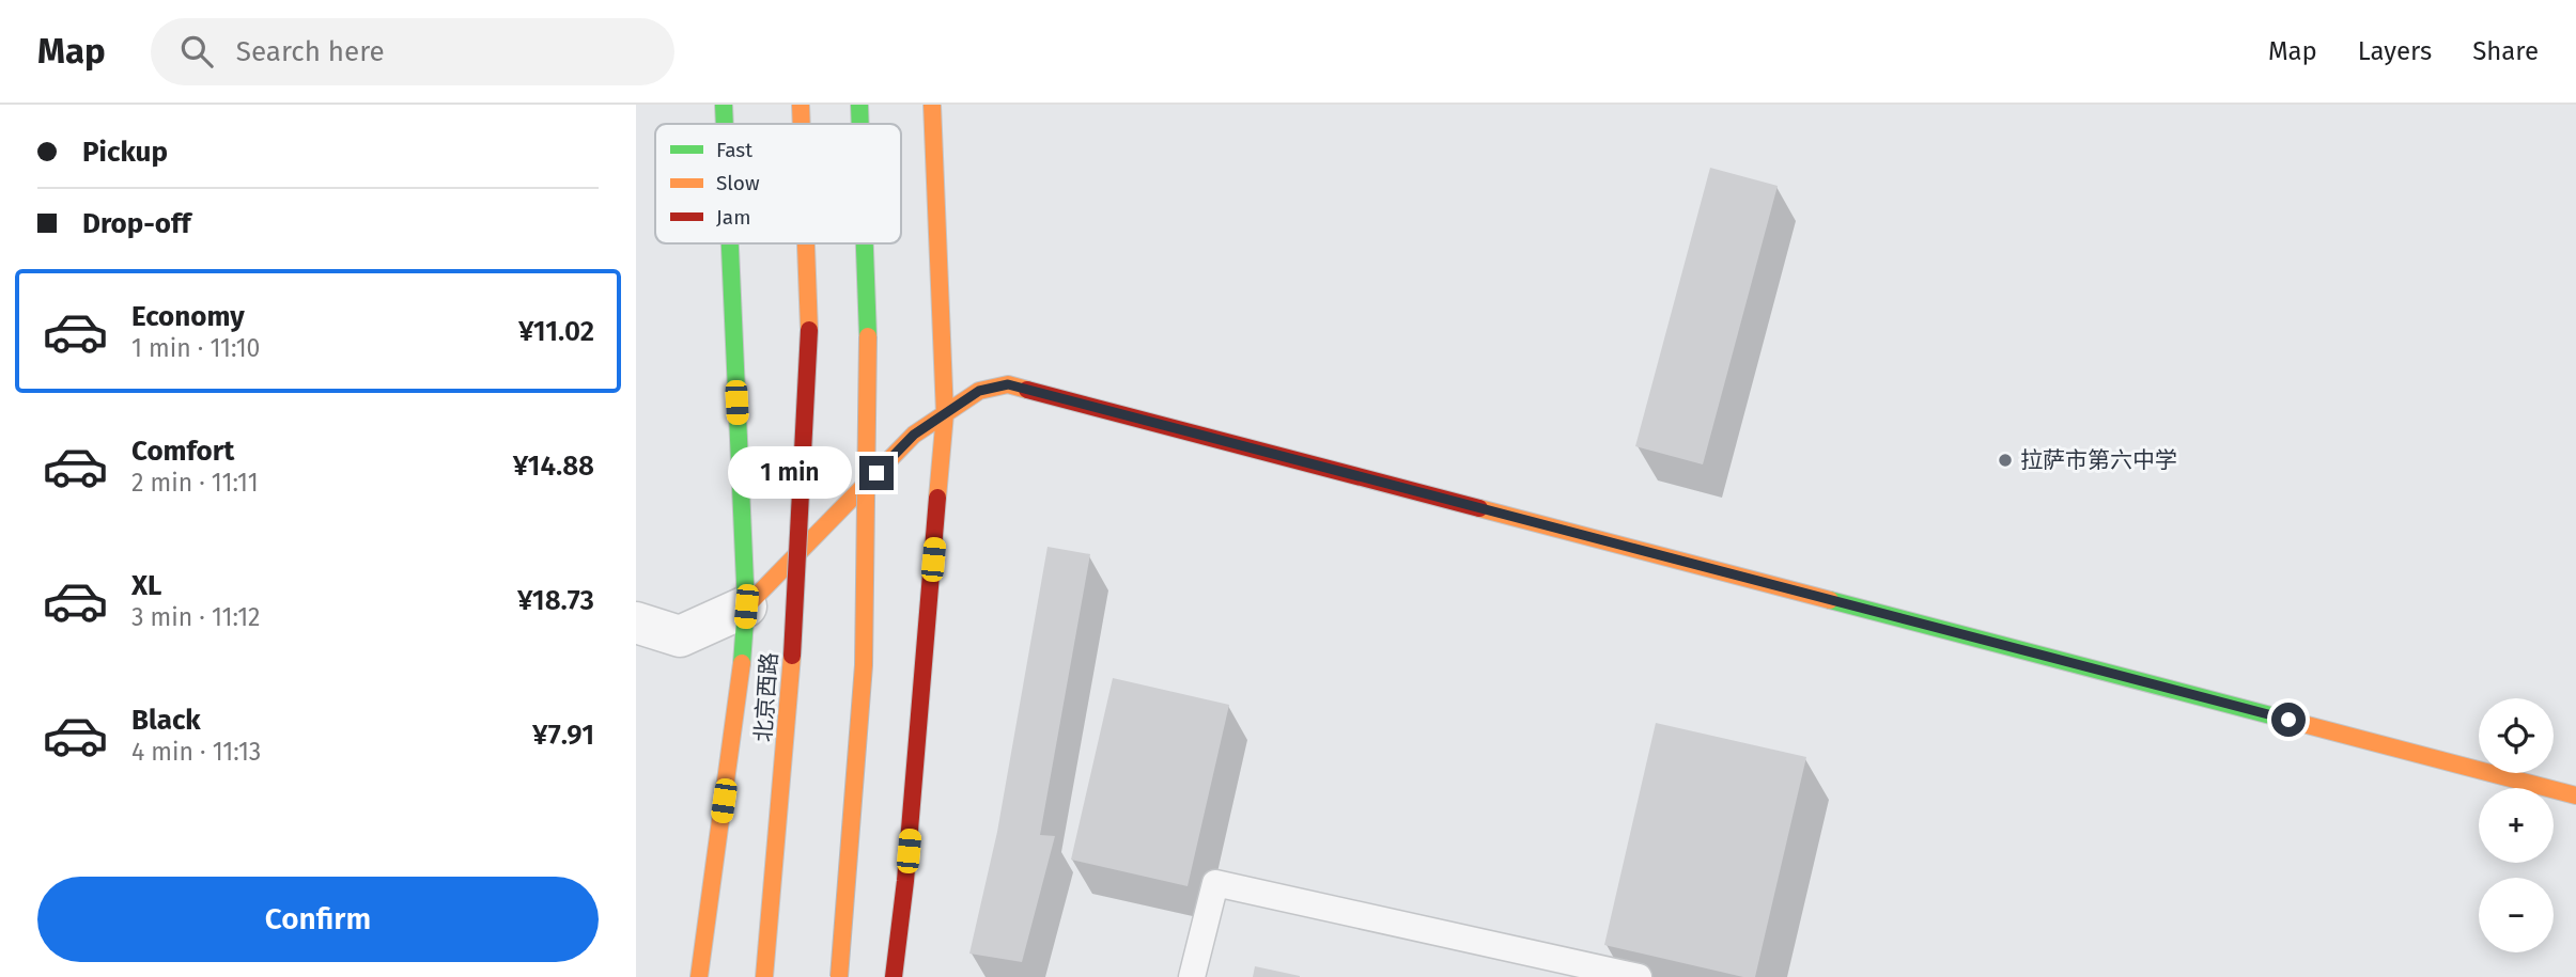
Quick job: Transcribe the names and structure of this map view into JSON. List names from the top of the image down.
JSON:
{
  "streets": {
    "main road": ["北京西路"]
  },
  "places": ["拉萨市第六中学"],
  "legend": ["Fast", "Slow", "Jam"],
  "page": {
    "header": "Map",
    "search": "Search here",
    "nav": ["Map", "Layers", "Share"],
    "banner": ["Pickup", "Drop-off"],
    "list": [
      {
        "name": "Economy",
        "note": "1 min · 11:10",
        "value": "¥11.02"
      },
      {
        "name": "Comfort",
        "note": "2 min · 11:11",
        "value": "¥14.88"
      },
      {
        "name": "XL",
        "note": "3 min · 11:12",
        "value": "¥18.73"
      },
      {
        "name": "Black",
        "note": "4 min · 11:13",
        "value": "¥7.91"
      }
    ],
    "bubble": "1 min",
    "map_buttons": ["+", "−"],
    "buttons": "Confirm"
  }
}
